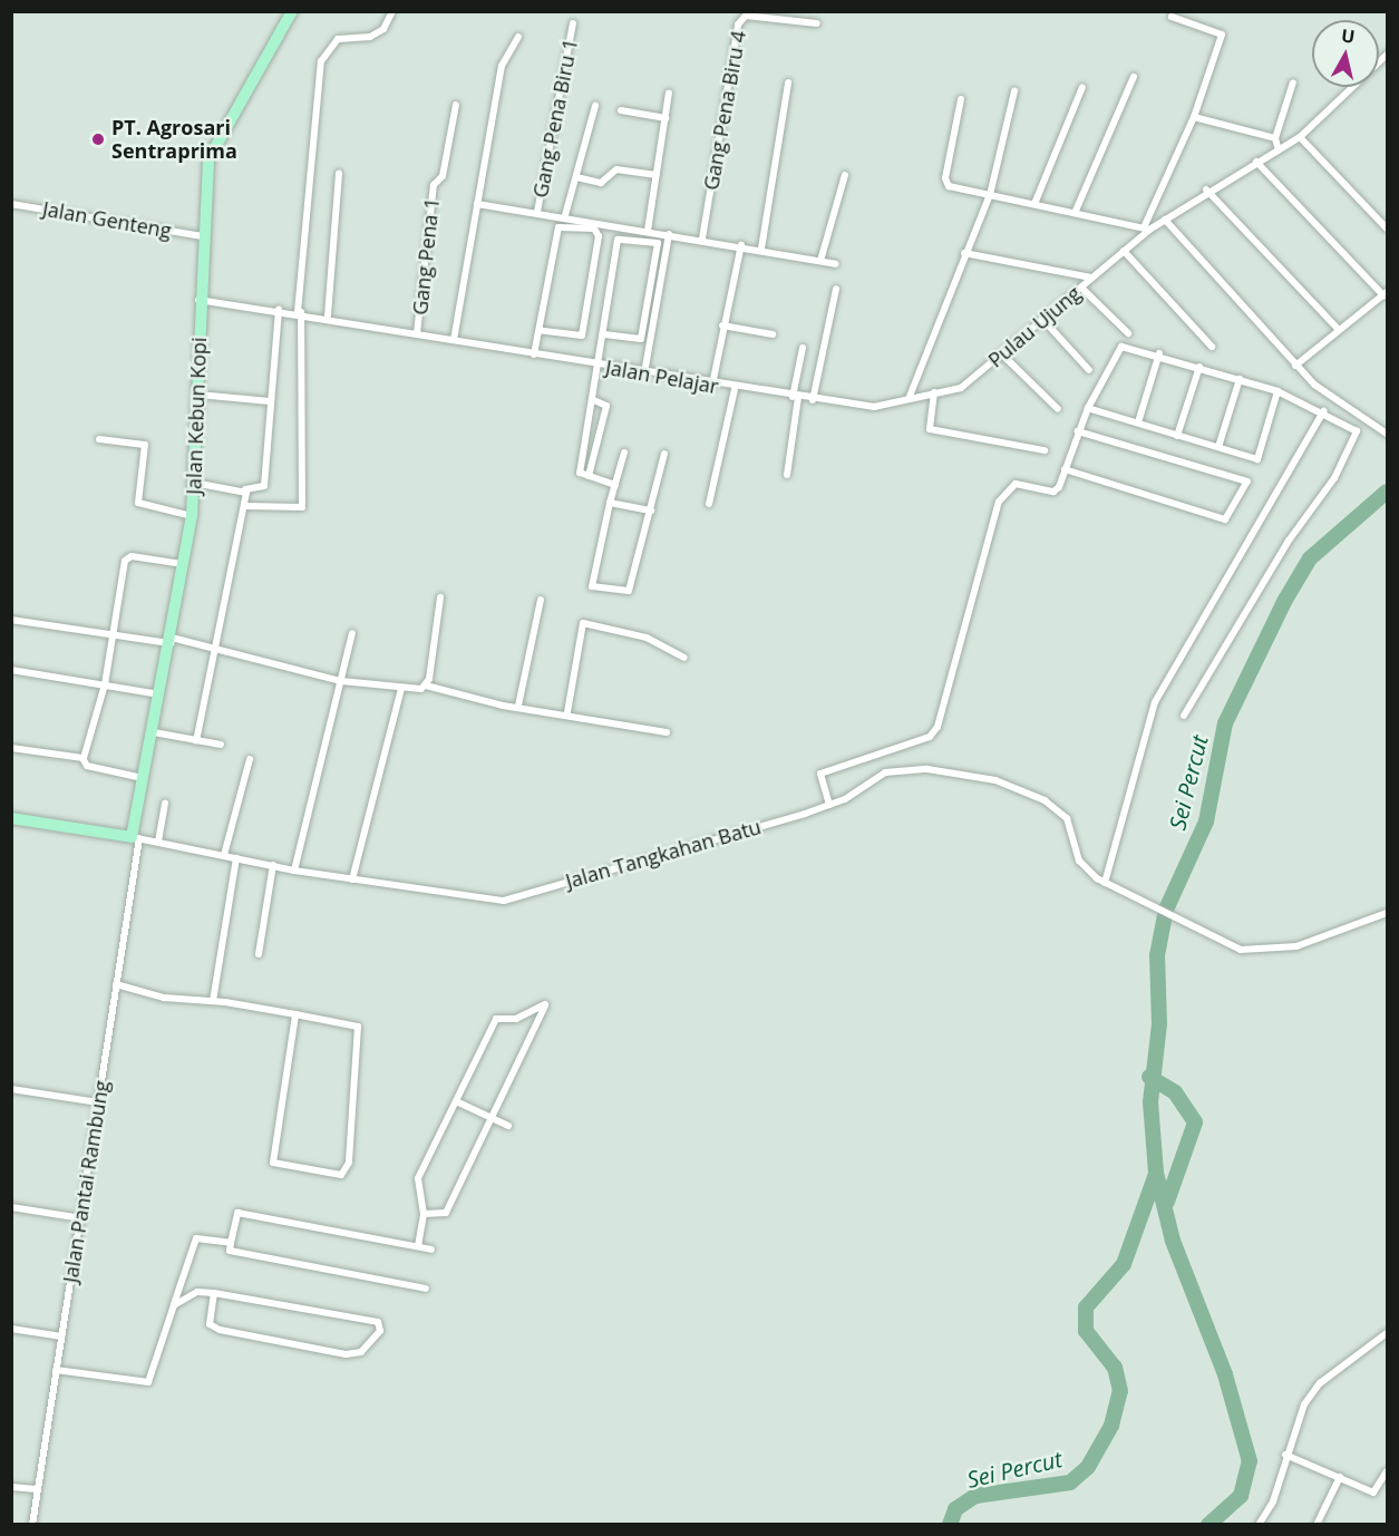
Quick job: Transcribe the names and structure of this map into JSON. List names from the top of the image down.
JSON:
{
  "streets": {
    "main road": ["Jalan Kebun Kopi"],
    "street": [
      "Gang Pena Biru 4",
      "Gang Pena Biru 1",
      "Jalan Genteng",
      "Gang Pena 1",
      "Pulau Ujung",
      "Jalan Pelajar",
      "Jalan Tangkahan Batu",
      "Jalan Pantai Rambung"
    ]
  },
  "crossings": [
    ["Jalan Genteng", "Jalan Kebun Kopi"],
    ["Gang Pena 1", "Jalan Pelajar"],
    ["Pulau Ujung", "Jalan Pelajar"],
    ["Jalan Pelajar", "Jalan Kebun Kopi"],
    ["Jalan Kebun Kopi", "Jalan Tangkahan Batu"],
    ["Jalan Kebun Kopi", "Jalan Pantai Rambung"],
    ["Jalan Tangkahan Batu", "Jalan Pantai Rambung"]
  ],
  "water": ["Sei Percut"],
  "places": ["PT. Agrosari Sentraprima"],
  "north": "top"
}
